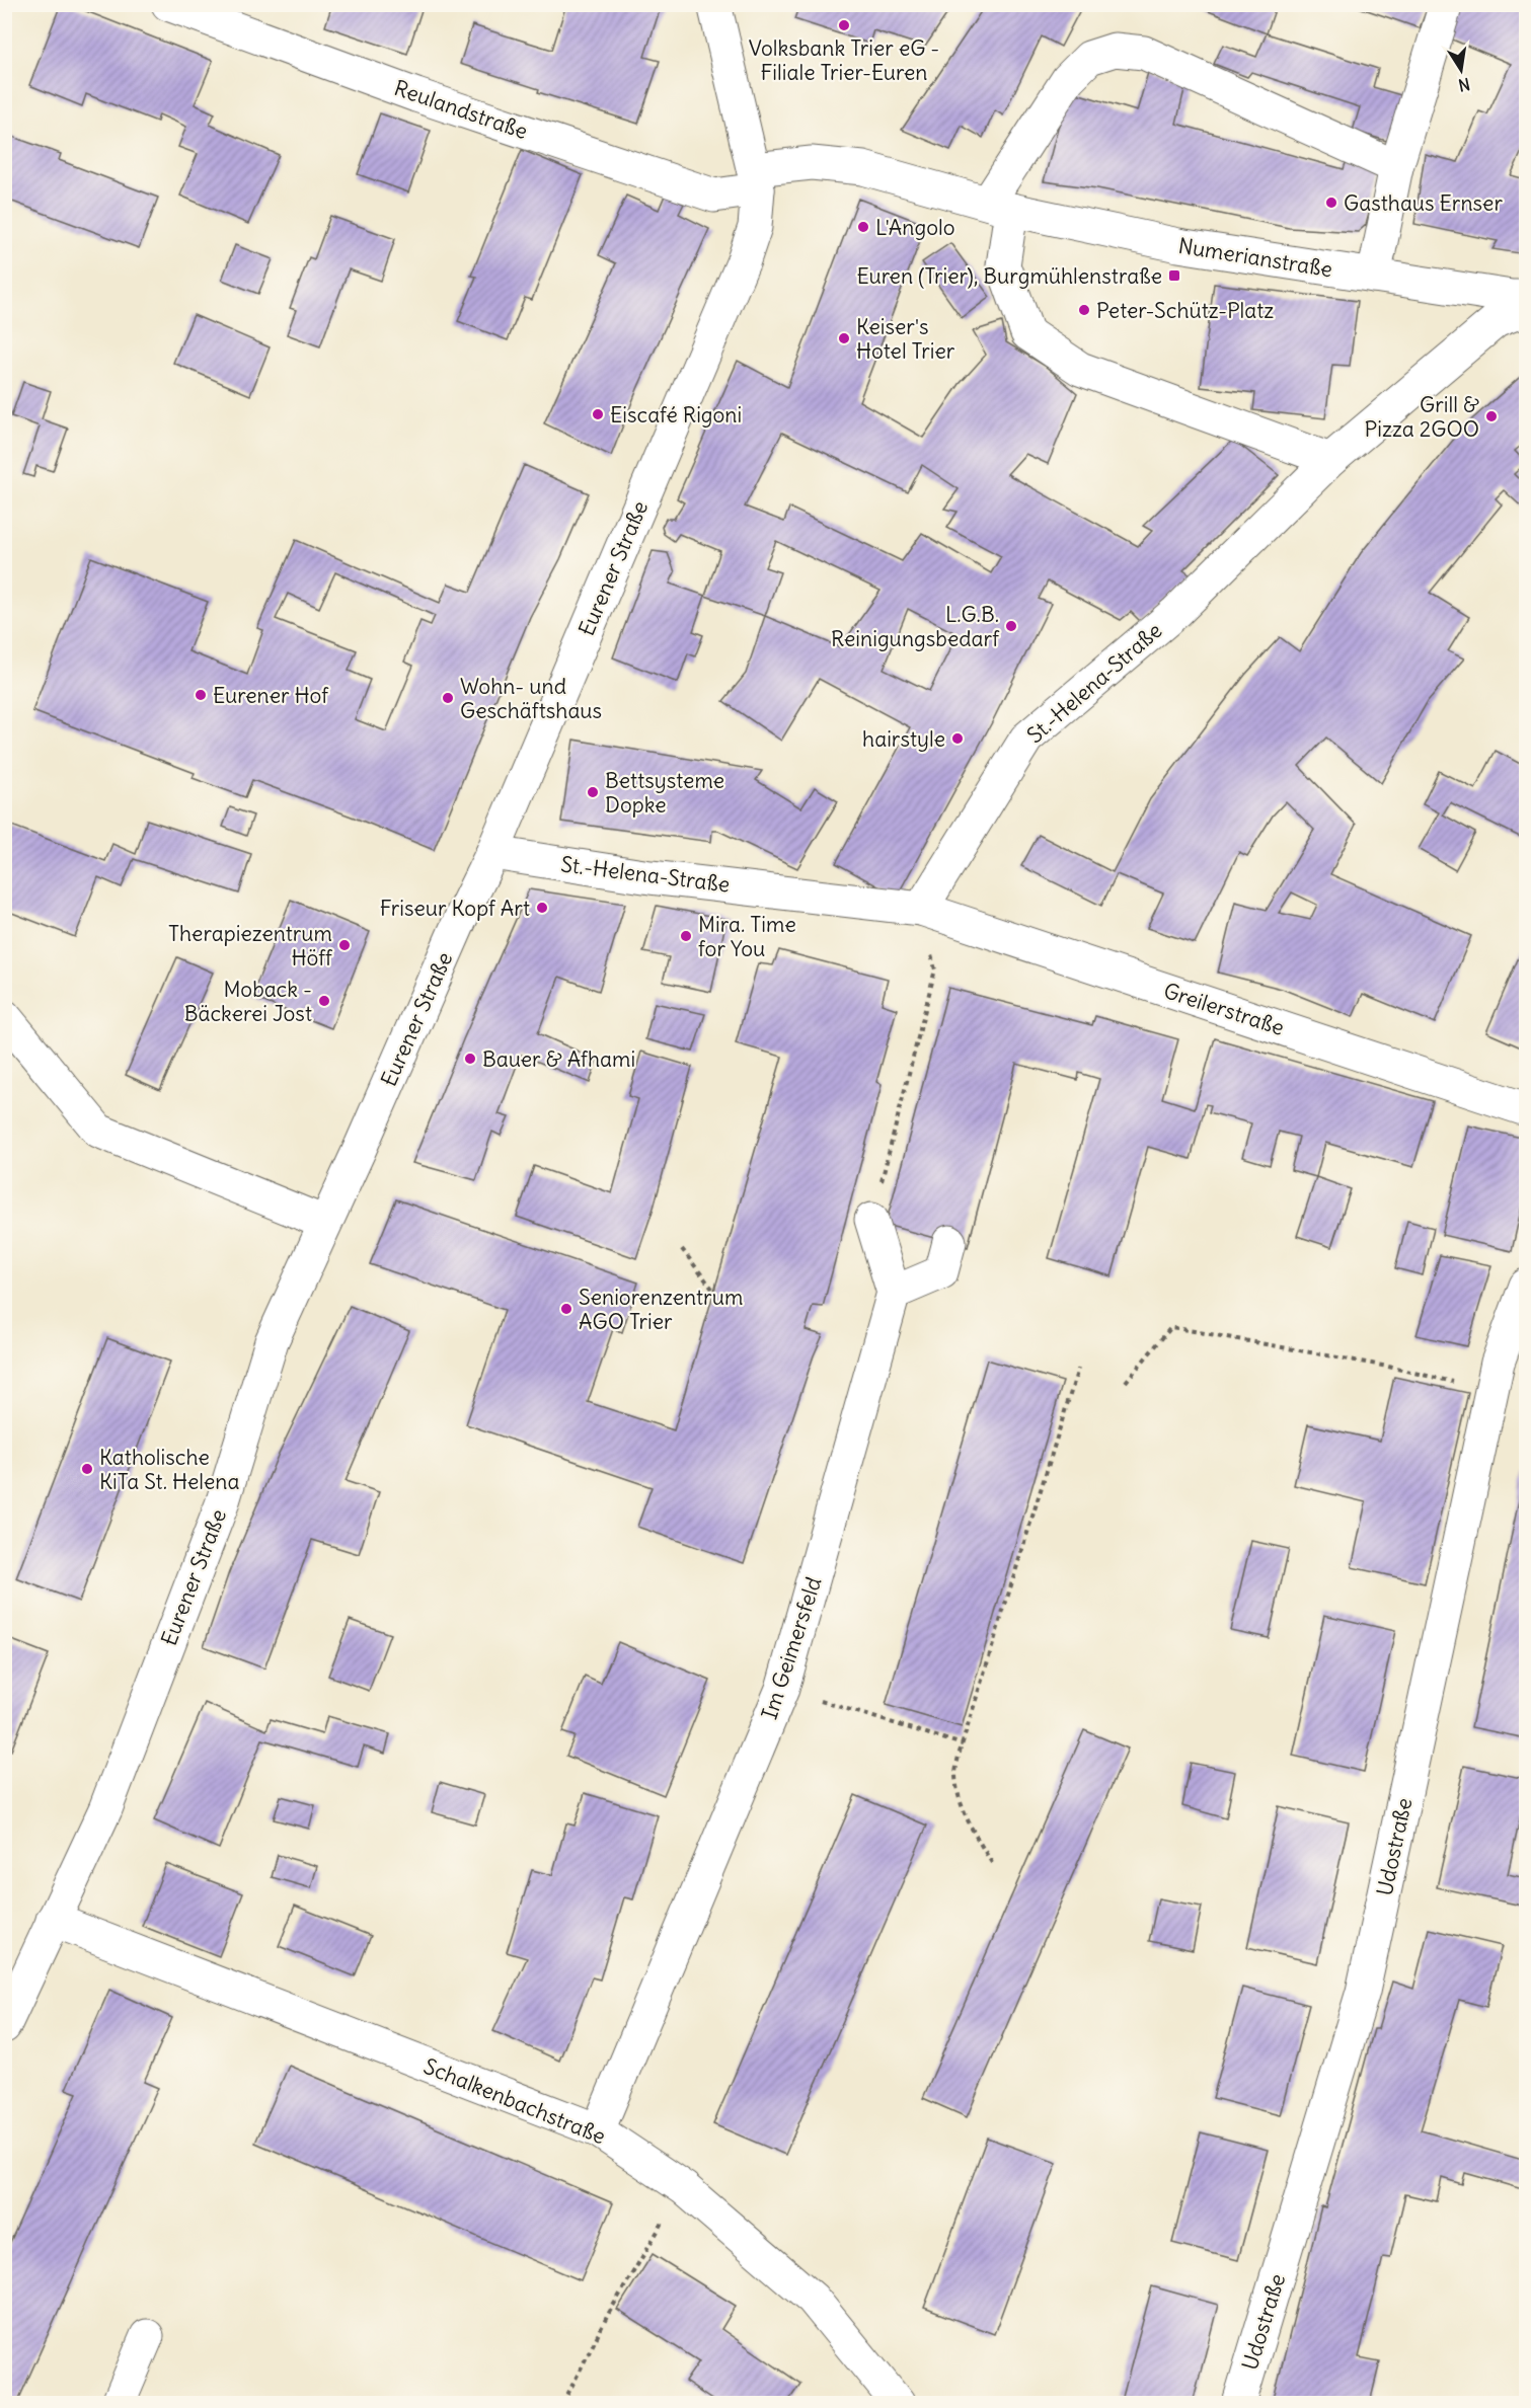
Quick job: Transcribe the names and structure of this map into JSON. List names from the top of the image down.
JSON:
{
  "streets": {
    "street": [
      "Reulandstraße",
      "Numerianstraße",
      "Eurener Straße",
      "St.-Helena-Straße",
      "Greilerstraße",
      "Im Geimersfeld",
      "Udostraße",
      "Schalkenbachstraße"
    ]
  },
  "crossings": [
    ["Reulandstraße", "Numerianstraße"],
    ["Reulandstraße", "Eurener Straße"],
    ["Numerianstraße", "Eurener Straße"],
    ["Eurener Straße", "St.-Helena-Straße"],
    ["Eurener Straße", "Schalkenbachstraße"],
    ["St.-Helena-Straße", "Greilerstraße"],
    ["Im Geimersfeld", "Schalkenbachstraße"]
  ],
  "places": {
    "other": [
      "Volksbank Trier eG - Filiale Trier-Euren",
      "Gasthaus Ernser",
      "L'Angolo",
      "Peter-Schütz-Platz",
      "Keiser's Hotel Trier",
      "Eiscafé Rigoni",
      "Grill & Pizza 2GOO",
      "L.G.B. Reinigungsbedarf",
      "Eurener Hof",
      "Wohn- und Geschäftshaus",
      "hairstyle",
      "Bettsysteme Dopke",
      "Friseur Kopf Art",
      "Mira. Time for You",
      "Therapiezentrum Höff",
      "Moback - Bäckerei Jost",
      "Bauer & Afhami",
      "Seniorenzentrum AGO Trier",
      "Katholische KiTa St. Helena"
    ],
    "transit": ["Euren (Trier), Burgmühlenstraße"]
  },
  "north": "bottom"
}
